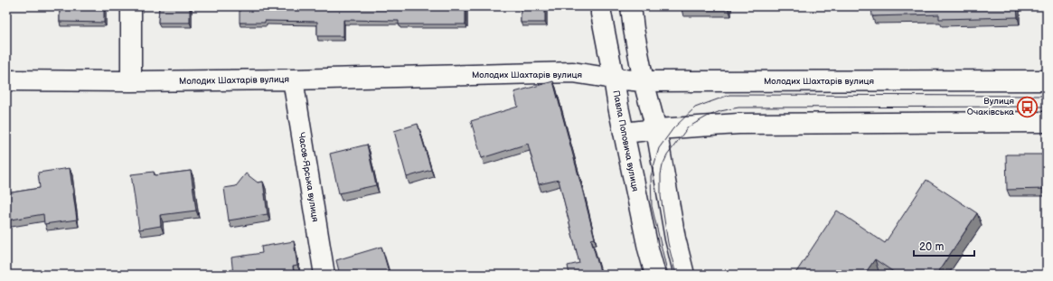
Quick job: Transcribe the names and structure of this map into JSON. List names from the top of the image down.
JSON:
{
  "streets": {
    "main road": ["Молодих Шахтарів вулиця", "Павла Поповича вулиця", "Часов-Ярська вулиця"]
  },
  "crossings": [
    ["Молодих Шахтарів вулиця", "Павла Поповича вулиця"],
    ["Молодих Шахтарів вулиця", "Часов-Ярська вулиця"]
  ],
  "places": {
    "bus stop": ["Вулиця Очаківська"]
  },
  "scale_bar": "20 m"
}
